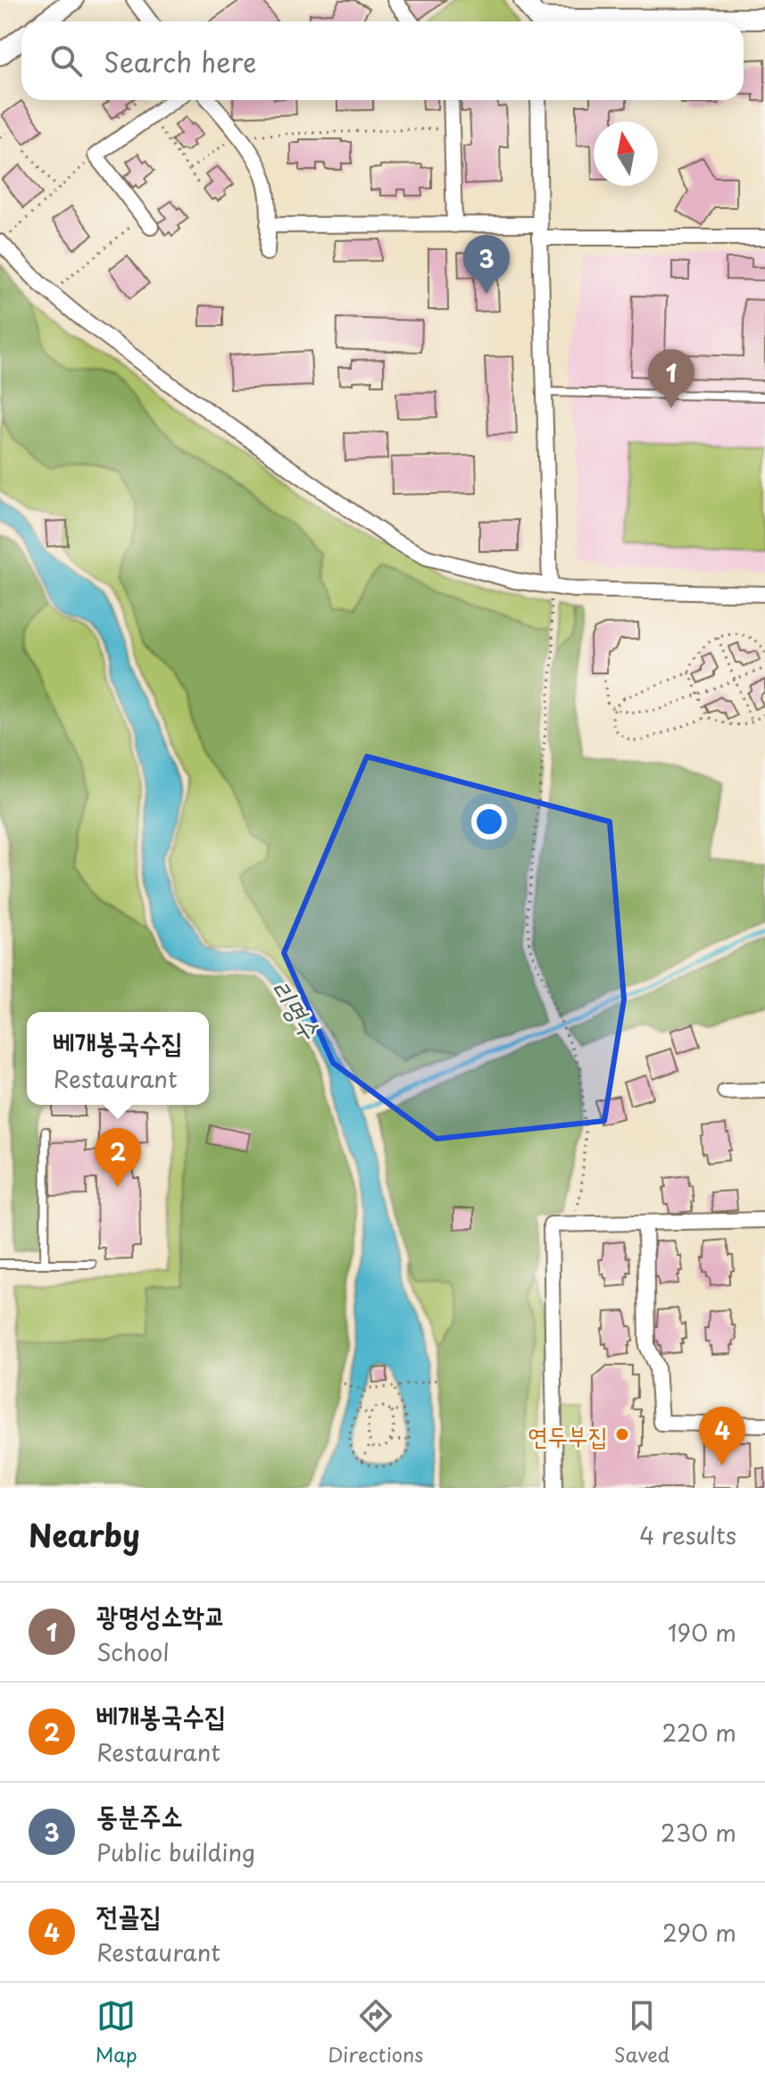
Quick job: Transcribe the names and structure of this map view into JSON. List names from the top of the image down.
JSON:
{
  "water": ["리명수"],
  "places": ["연두부집"],
  "north": "top",
  "page": {
    "search": "Search here",
    "pins": [
      "3",
      "1",
      "2",
      "4"
    ],
    "popup": ["베개봉국수집", "Restaurant"],
    "heading": ["Nearby", "4 results"],
    "list": [
      {
        "mark": "1",
        "name": "광명성소학교",
        "note": "School",
        "value": "190 m"
      },
      {
        "mark": "2",
        "name": "베개봉국수집",
        "note": "Restaurant",
        "value": "220 m"
      },
      {
        "mark": "3",
        "name": "동분주소",
        "note": "Public building",
        "value": "230 m"
      },
      {
        "mark": "4",
        "name": "전골집",
        "note": "Restaurant",
        "value": "290 m"
      }
    ],
    "nav": ["Map", "Directions", "Saved"]
  }
}
